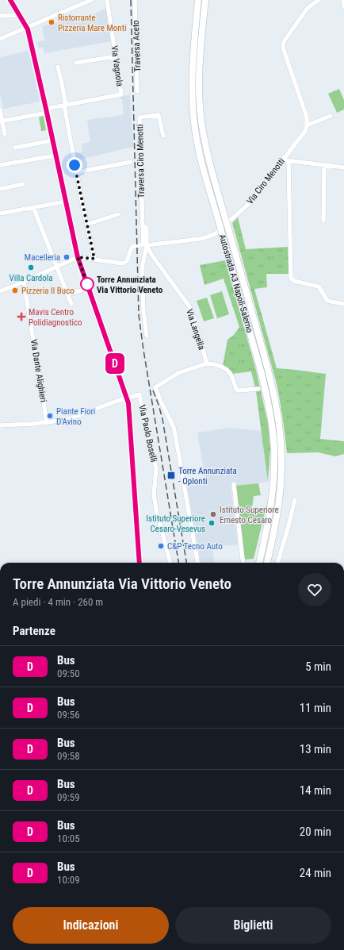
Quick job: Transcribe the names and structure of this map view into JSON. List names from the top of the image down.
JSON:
{
  "streets": {
    "highway": ["Autostrada A3 Napoli-Salerno"],
    "street": [
      "Traversa Aceto",
      "Via Vagnola",
      "Traversa Ciro Menotti",
      "Via Ciro Menotti",
      "Via Langella",
      "Via Dante Alighieri",
      "Via Paolo Boselli"
    ]
  },
  "crossings": [
    ["Via Ciro Menotti", "Via Langella"]
  ],
  "places": {
    "other": [
      "Ristorrante Pizzeria Mare Monti",
      "Macelleria",
      "Villa Cardola",
      "Torre Annunziata Via Vittorio Veneto",
      "Pizzeria Il Buco",
      "Piante Fiori D'Avino",
      "Istituto Superiore Ernesto Cesaro",
      "Istituto Superiore Cesaro-Vesevus",
      "C&P Tecno Auto"
    ],
    "health": ["Mavis Centro Polidiagnostico"],
    "transit": ["Torre Annunziata - Oplonti"]
  },
  "lines": ["bus line D"],
  "page": {
    "on_map": "D",
    "heading": [
      ["Torre Annunziata Via Vittorio Veneto", "A piedi · 4 min · 260 m"],
      "Partenze"
    ],
    "list": [
      {
        "mark": "D",
        "name": "Bus",
        "note": "09:50",
        "value": "5 min"
      },
      {
        "mark": "D",
        "name": "Bus",
        "note": "09:56",
        "value": "11 min"
      },
      {
        "mark": "D",
        "name": "Bus",
        "note": "09:58",
        "value": "13 min"
      },
      {
        "mark": "D",
        "name": "Bus",
        "note": "09:59",
        "value": "14 min"
      },
      {
        "mark": "D",
        "name": "Bus",
        "note": "10:05",
        "value": "20 min"
      },
      {
        "mark": "D",
        "name": "Bus",
        "note": "10:09",
        "value": "24 min"
      }
    ],
    "buttons": ["Indicazioni", "Biglietti"]
  }
}
